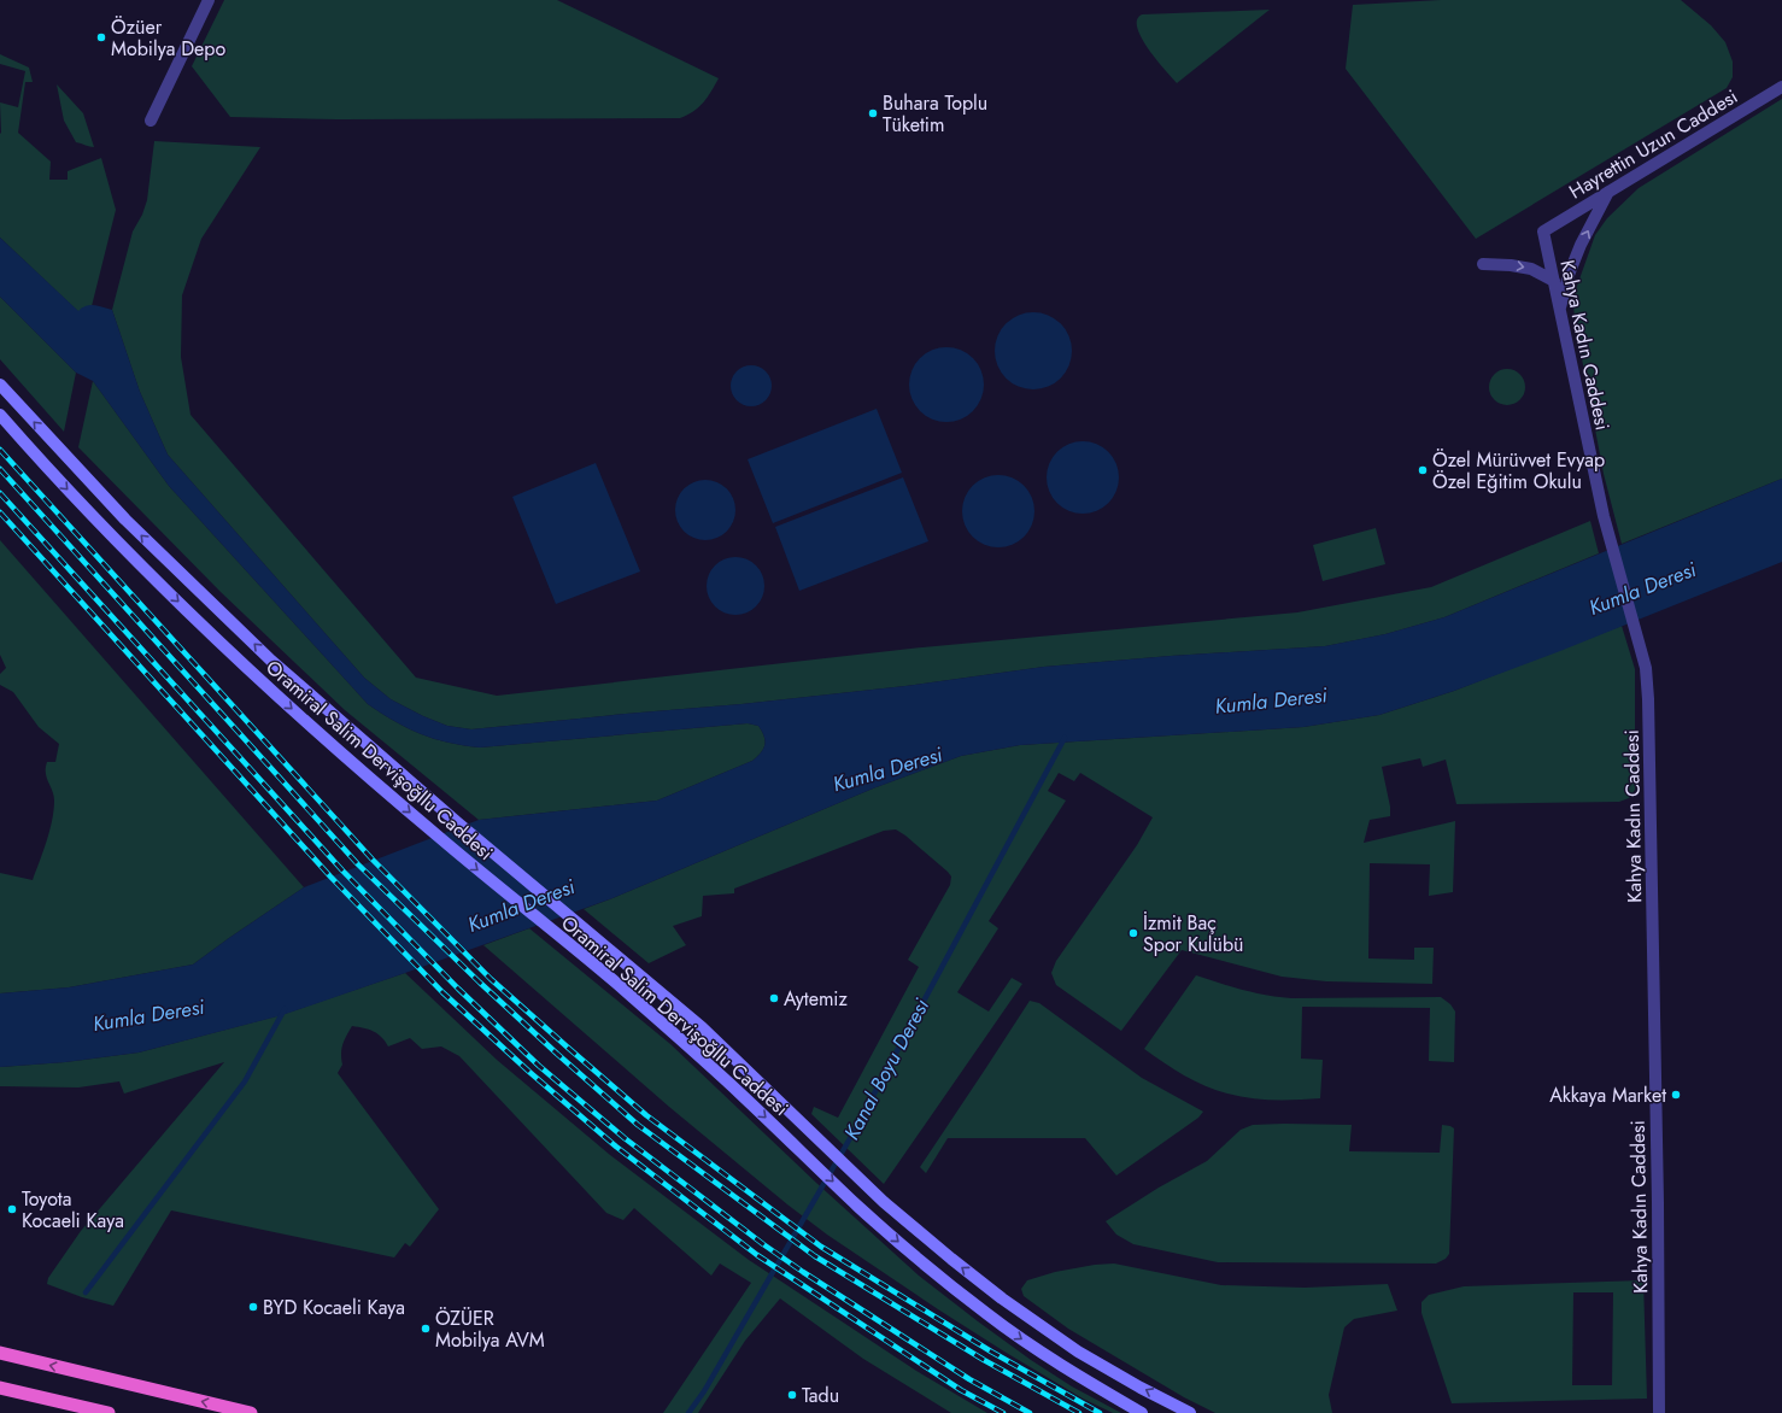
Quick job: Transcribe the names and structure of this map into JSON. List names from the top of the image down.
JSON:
{
  "streets": {
    "main road": ["Oramiral Salim Dervişoğllu Caddesi"],
    "street": ["Hayrettin Uzun Caddesi", "Kahya Kadın Caddesi"]
  },
  "crossings": [
    ["Hayrettin Uzun Caddesi", "Kahya Kadın Caddesi"]
  ],
  "water": ["Kumla Deresi", "Kanal Boyu Deresi"],
  "places": [
    "Özüer Mobilya Depo",
    "Buhara Toplu Tüketim",
    "Özel Mürüvvet Evyap Özel Eğitim Okulu",
    "İzmit Baç Spor Kulübü",
    "Aytemiz",
    "Akkaya Market",
    "Toyota Kocaeli Kaya",
    "BYD Kocaeli Kaya",
    "ÖZÜER Mobilya AVM",
    "Tadu"
  ]
}
